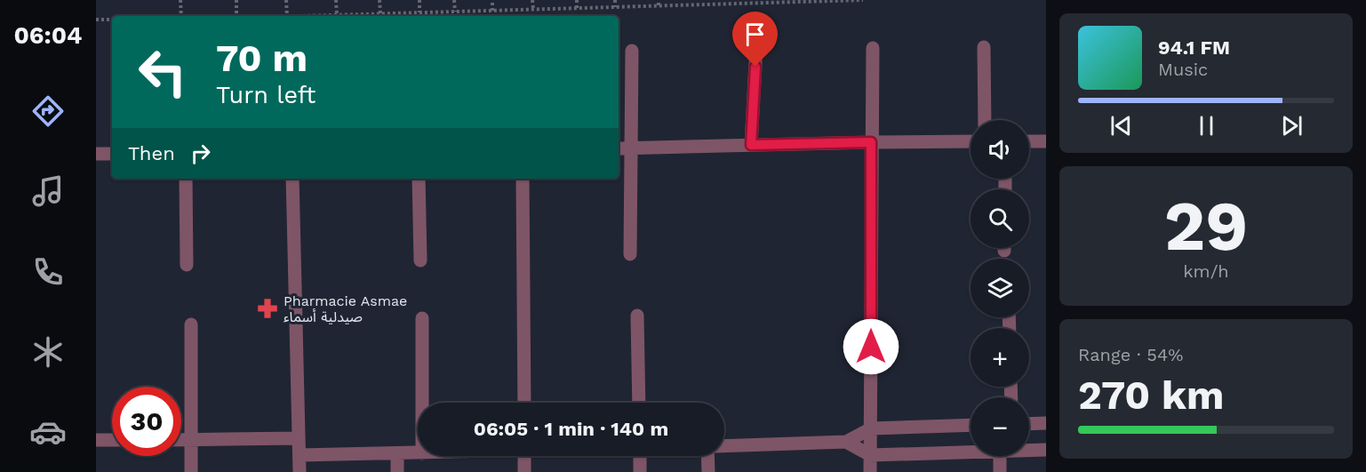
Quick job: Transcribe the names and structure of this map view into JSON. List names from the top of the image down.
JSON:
{
  "places": {
    "pharmacy": ["Pharmacie Asmae صيدلية أسماء"]
  },
  "page": {
    "tabs": "06:04",
    "turn": ["70 m", "Turn left"],
    "song": ["94.1 FM", "Music"],
    "map_buttons": ["+", "−"],
    "then": "Then",
    "tile": [
      ["29", "km/h"],
      ["Range · 54%", "270 km"]
    ],
    "limit": "30",
    "trip": "06:05 · 1 min · 140 m"
  }
}
